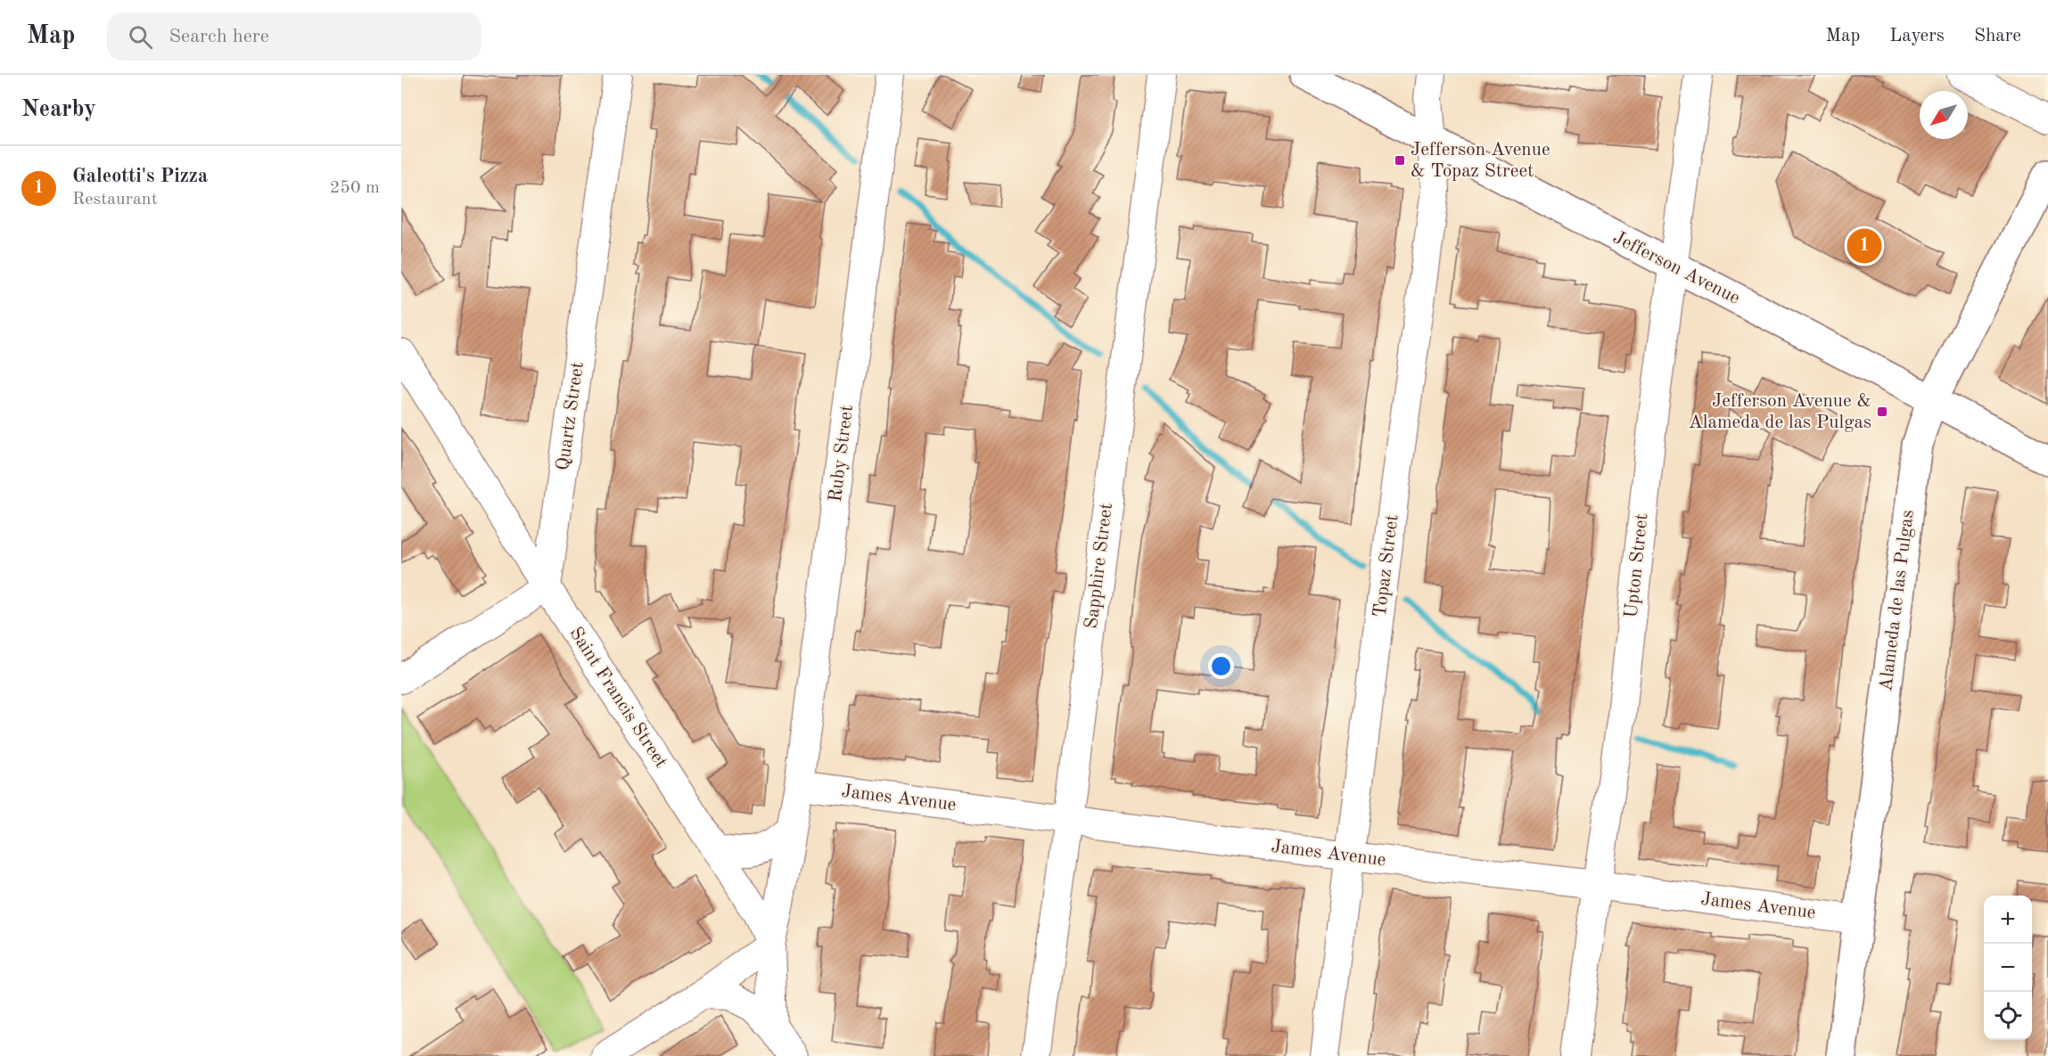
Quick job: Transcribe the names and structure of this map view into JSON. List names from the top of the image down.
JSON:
{
  "streets": {
    "main road": ["Jefferson Avenue", "Alameda de las Pulgas"],
    "street": [
      "Quartz Street",
      "Ruby Street",
      "Sapphire Street",
      "Topaz Street",
      "Upton Street",
      "Saint Francis Street",
      "James Avenue"
    ]
  },
  "crossings": [
    ["Jefferson Avenue", "Topaz Street"],
    ["Jefferson Avenue", "Upton Street"],
    ["Jefferson Avenue", "Alameda de las Pulgas"],
    ["Quartz Street", "Saint Francis Street"],
    ["Ruby Street", "Saint Francis Street"],
    ["Ruby Street", "James Avenue"],
    ["Sapphire Street", "James Avenue"],
    ["Topaz Street", "James Avenue"],
    ["Upton Street", "James Avenue"],
    ["Alameda de las Pulgas", "James Avenue"]
  ],
  "places": {
    "transit": ["Jefferson Avenue & Topaz Street", "Jefferson Avenue & Alameda de las Pulgas"]
  },
  "north": "bottom left",
  "page": {
    "header": "Map",
    "search": "Search here",
    "nav": ["Map", "Layers", "Share"],
    "heading": "Nearby",
    "list": [
      {
        "mark": "1",
        "name": "Galeotti's Pizza",
        "note": "Restaurant",
        "value": "250 m"
      }
    ],
    "pins": "1",
    "map_buttons": ["+", "−"]
  }
}
